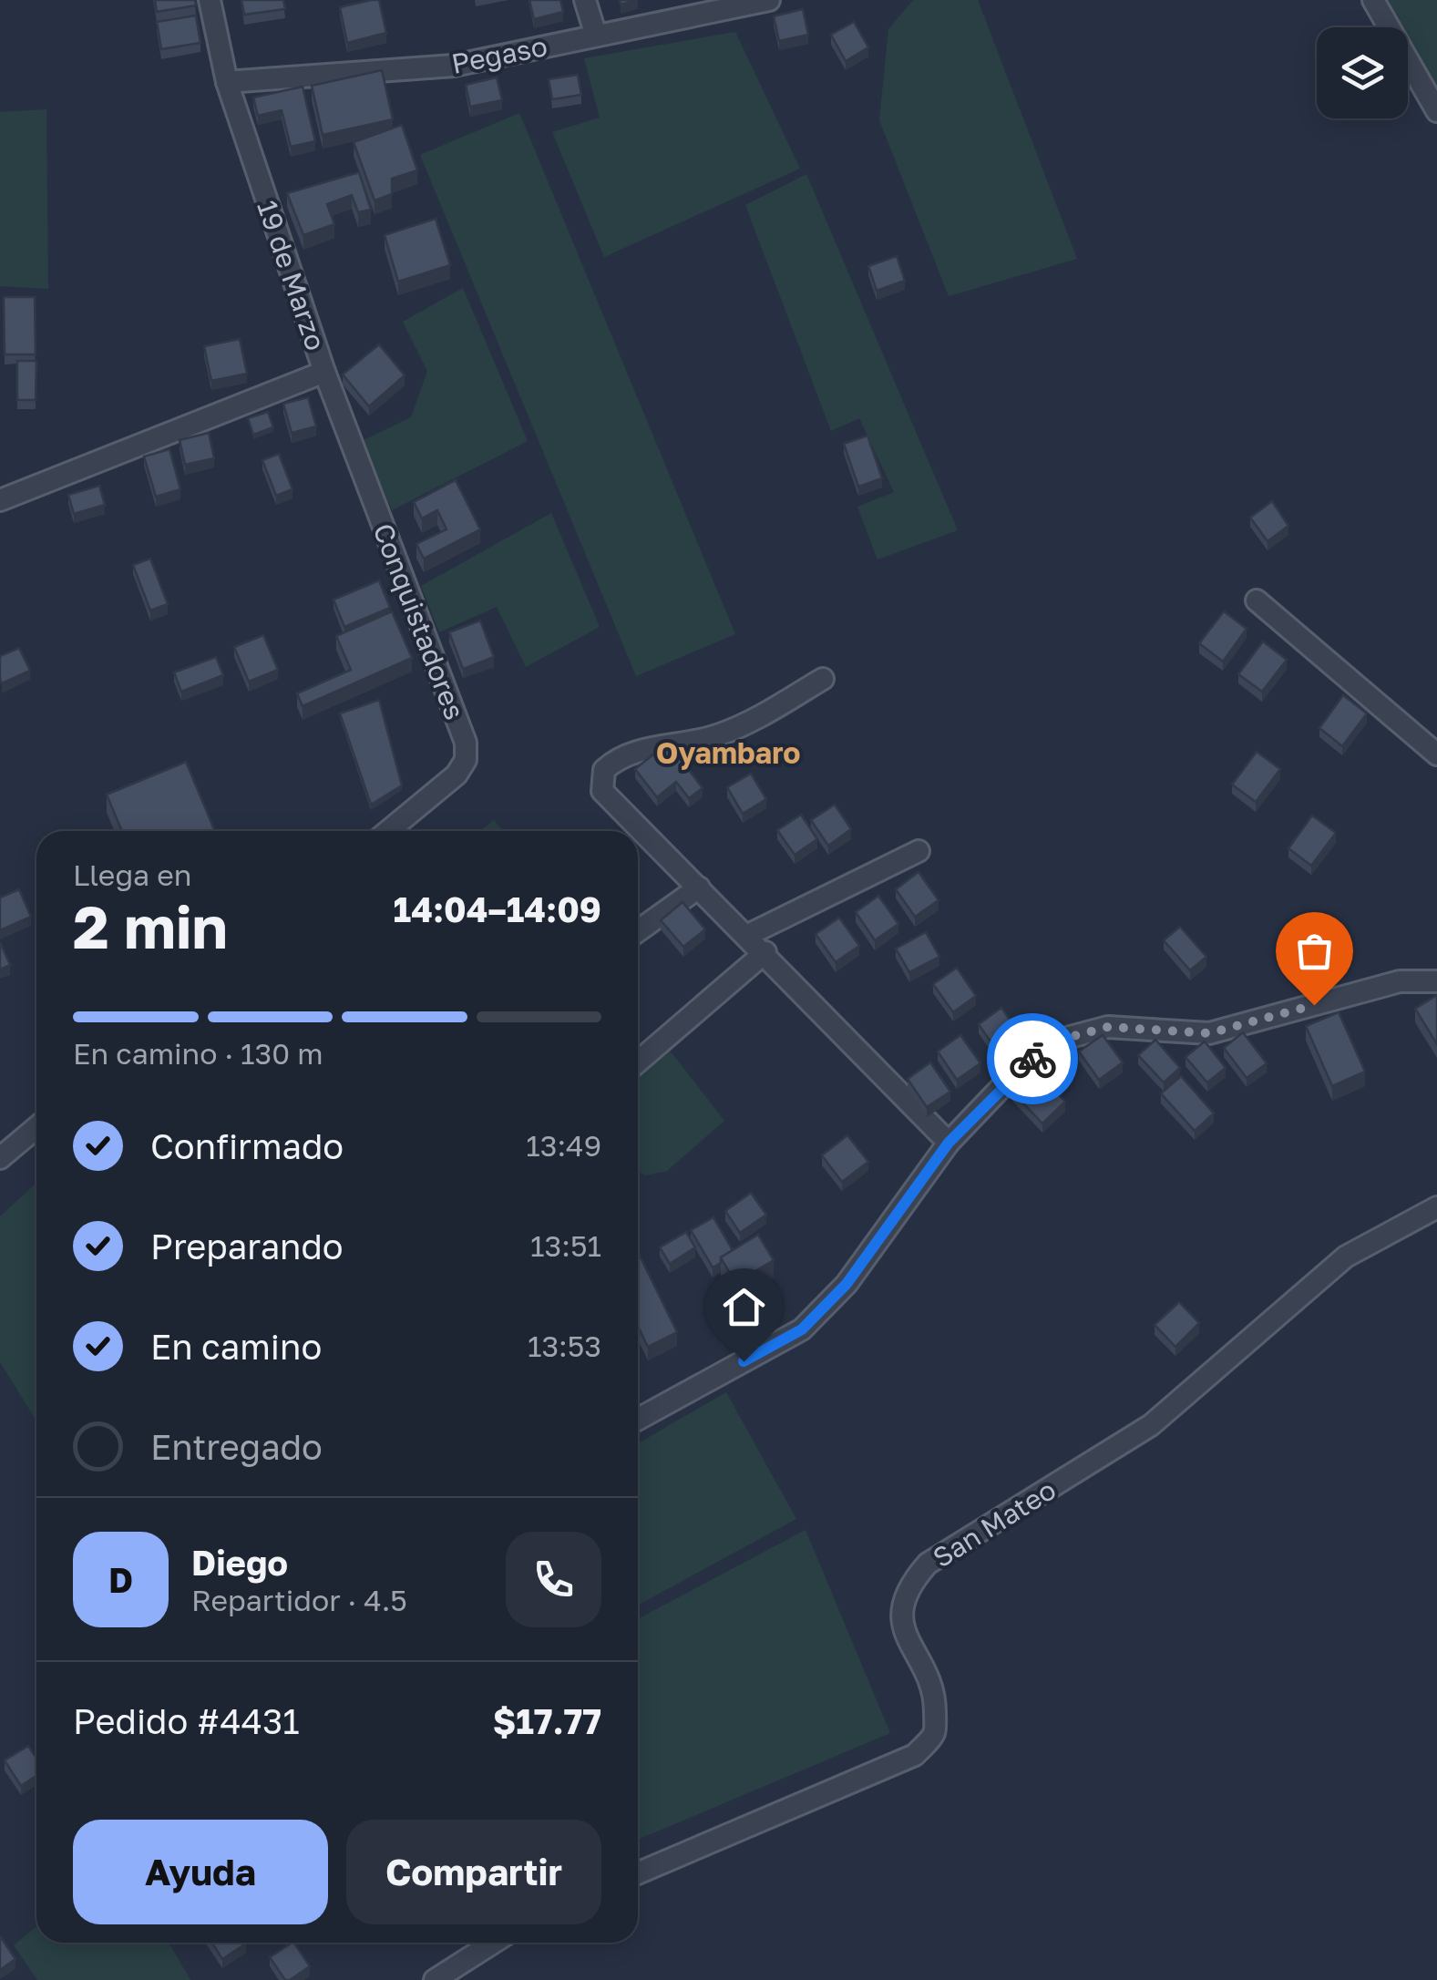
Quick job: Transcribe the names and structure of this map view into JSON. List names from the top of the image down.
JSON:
{
  "streets": {
    "street": [
      "Pegaso",
      "19 de Marzo",
      "Conquistadores",
      "San Mateo"
    ]
  },
  "crossings": [
    ["Pegaso", "19 de Marzo"],
    ["19 de Marzo", "Conquistadores"]
  ],
  "districts": ["Oyambaro"],
  "page": {
    "heading": ["2 min", "Llega en", "14:04–14:09"],
    "panel": [
      "Diego",
      "Repartidor · 4.5",
      "Pedido #4431",
      "$17.77"
    ],
    "bar": "En camino · 130 m",
    "list": [
      ["Confirmado", "13:49"],
      ["Preparando", "13:51"],
      ["En camino", "13:53"],
      "Entregado"
    ],
    "round": "D",
    "buttons": ["Ayuda", "Compartir"]
  }
}
